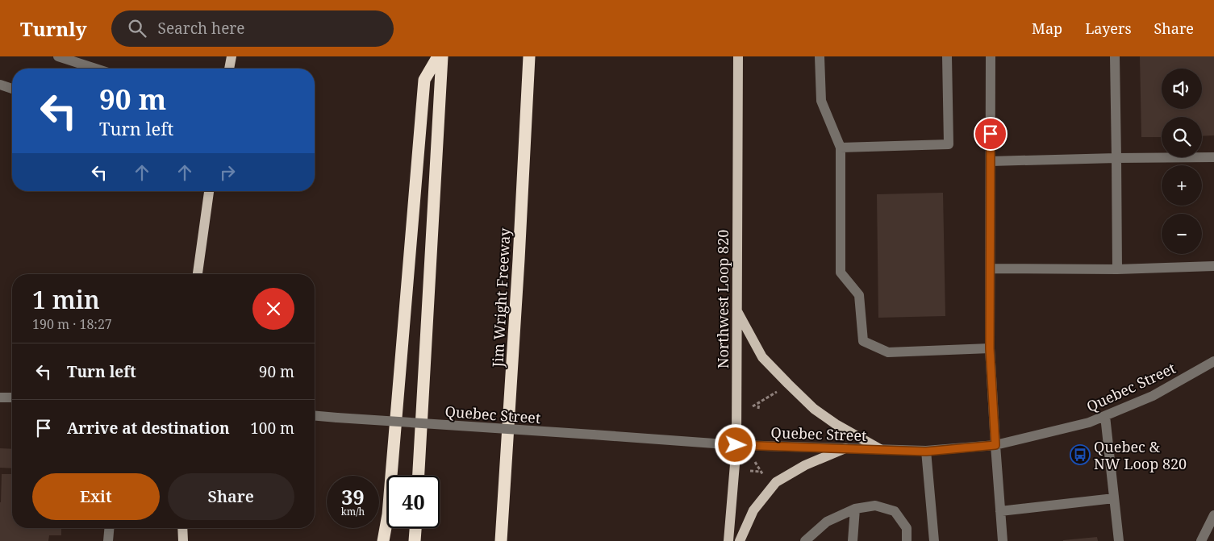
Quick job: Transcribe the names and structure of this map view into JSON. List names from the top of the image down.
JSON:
{
  "streets": {
    "highway": ["Jim Wright Freeway"],
    "main road": ["Northwest Loop 820"],
    "street": ["Quebec Street"]
  },
  "crossings": [
    ["Northwest Loop 820", "Quebec Street"]
  ],
  "places": {
    "bus stop": ["Quebec & NW Loop 820"]
  },
  "page": {
    "header": "Turnly",
    "search": "Search here",
    "nav": ["Map", "Layers", "Share"],
    "map_buttons": ["+", "−"],
    "turn": ["90 m", "Turn left"],
    "heading": ["1 min", "190 m · 18:27"],
    "list": [
      {
        "name": "Turn left",
        "value": "90 m"
      },
      {
        "name": "Arrive at destination",
        "value": "100 m"
      }
    ],
    "buttons": ["Exit", "Share"],
    "speed": "39 km/h",
    "limit": "40"
  }
}
